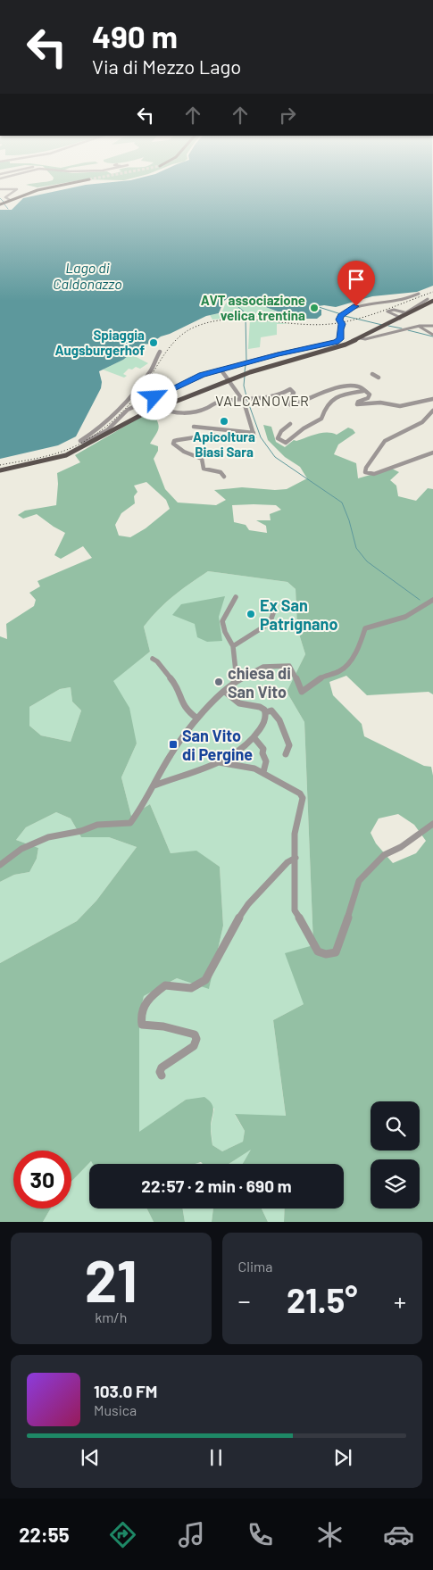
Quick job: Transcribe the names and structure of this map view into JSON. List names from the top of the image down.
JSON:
{
  "districts": ["VALCANOVER"],
  "water": ["Lago di Caldonazzo"],
  "places": {
    "other": [
      "AVT associazione velica trentina",
      "Spiaggia Augsburgerhof",
      "Apicoltura Biasi Sara",
      "Ex San Patrignano",
      "chiesa di San Vito"
    ],
    "transit": ["San Vito di Pergine"]
  },
  "page": {
    "turn": ["490 m", "Via di Mezzo Lago"],
    "limit": "30",
    "trip": "22:57 · 2 min · 690 m",
    "tile": [
      ["21", "km/h"],
      "Clima"
    ],
    "heat": ["−", "21.5°", "+"],
    "song": ["103.0 FM", "Musica"],
    "tabs": "22:55"
  }
}
